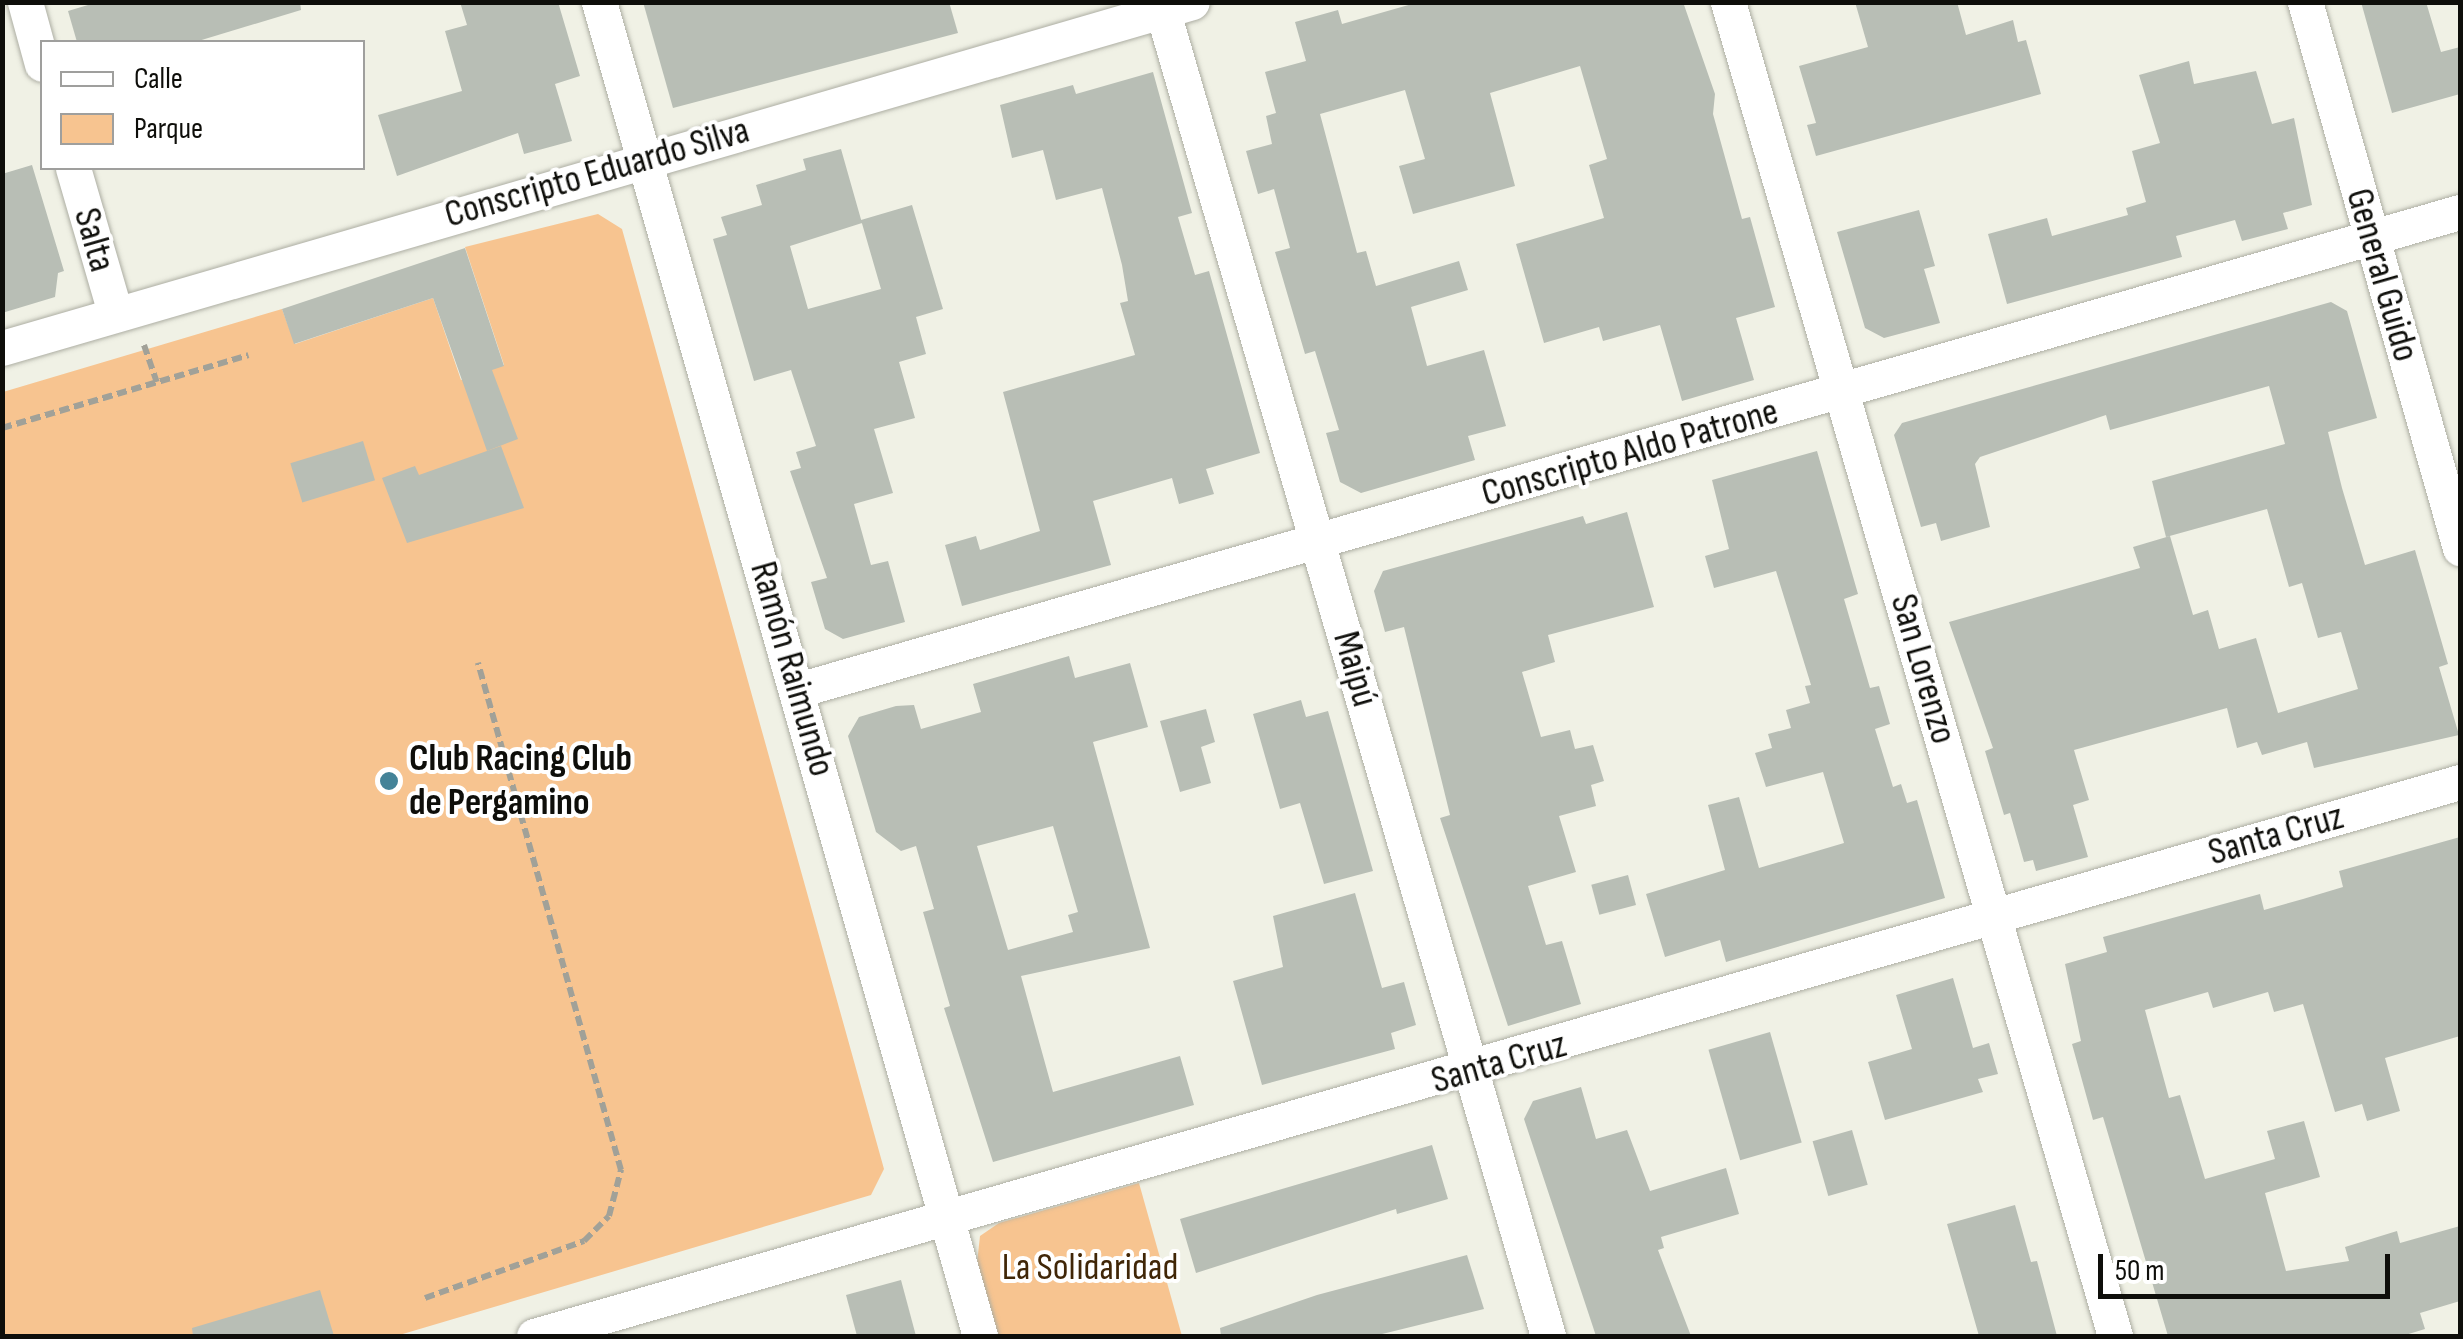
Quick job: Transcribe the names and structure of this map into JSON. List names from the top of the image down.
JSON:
{
  "streets": {
    "street": [
      "Conscripto Eduardo Silva",
      "Salta",
      "General Guido",
      "Conscripto Aldo Patrone",
      "Ramón Raimundo",
      "Maipú",
      "San Lorenzo",
      "Santa Cruz"
    ]
  },
  "crossings": [
    ["Conscripto Eduardo Silva", "Salta"],
    ["Conscripto Eduardo Silva", "Ramón Raimundo"],
    ["Conscripto Eduardo Silva", "Maipú"],
    ["General Guido", "Conscripto Aldo Patrone"],
    ["Conscripto Aldo Patrone", "Ramón Raimundo"],
    ["Conscripto Aldo Patrone", "Maipú"],
    ["Conscripto Aldo Patrone", "San Lorenzo"],
    ["Ramón Raimundo", "Santa Cruz"],
    ["Maipú", "Santa Cruz"],
    ["San Lorenzo", "Santa Cruz"]
  ],
  "parks": ["La Solidaridad"],
  "places": ["Club Racing Club de Pergamino"],
  "legend": ["Calle", "Parque"],
  "scale_bar": "50 m"
}
